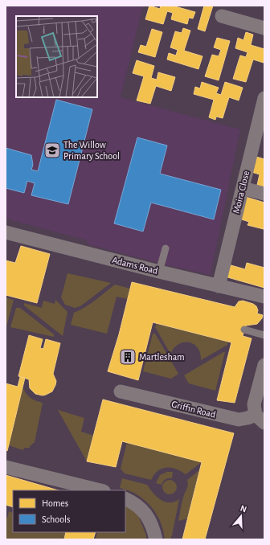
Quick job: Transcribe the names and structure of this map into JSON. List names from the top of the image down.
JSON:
{
  "streets": {
    "street": ["Moira Close", "Adams Road", "Griffin Road"]
  },
  "crossings": [
    ["Moira Close", "Adams Road"]
  ],
  "places": {
    "school or university": ["The Willow Primary School"],
    "building": ["Martlesham"]
  },
  "legend": ["Homes", "Schools"],
  "north": "top"
}
